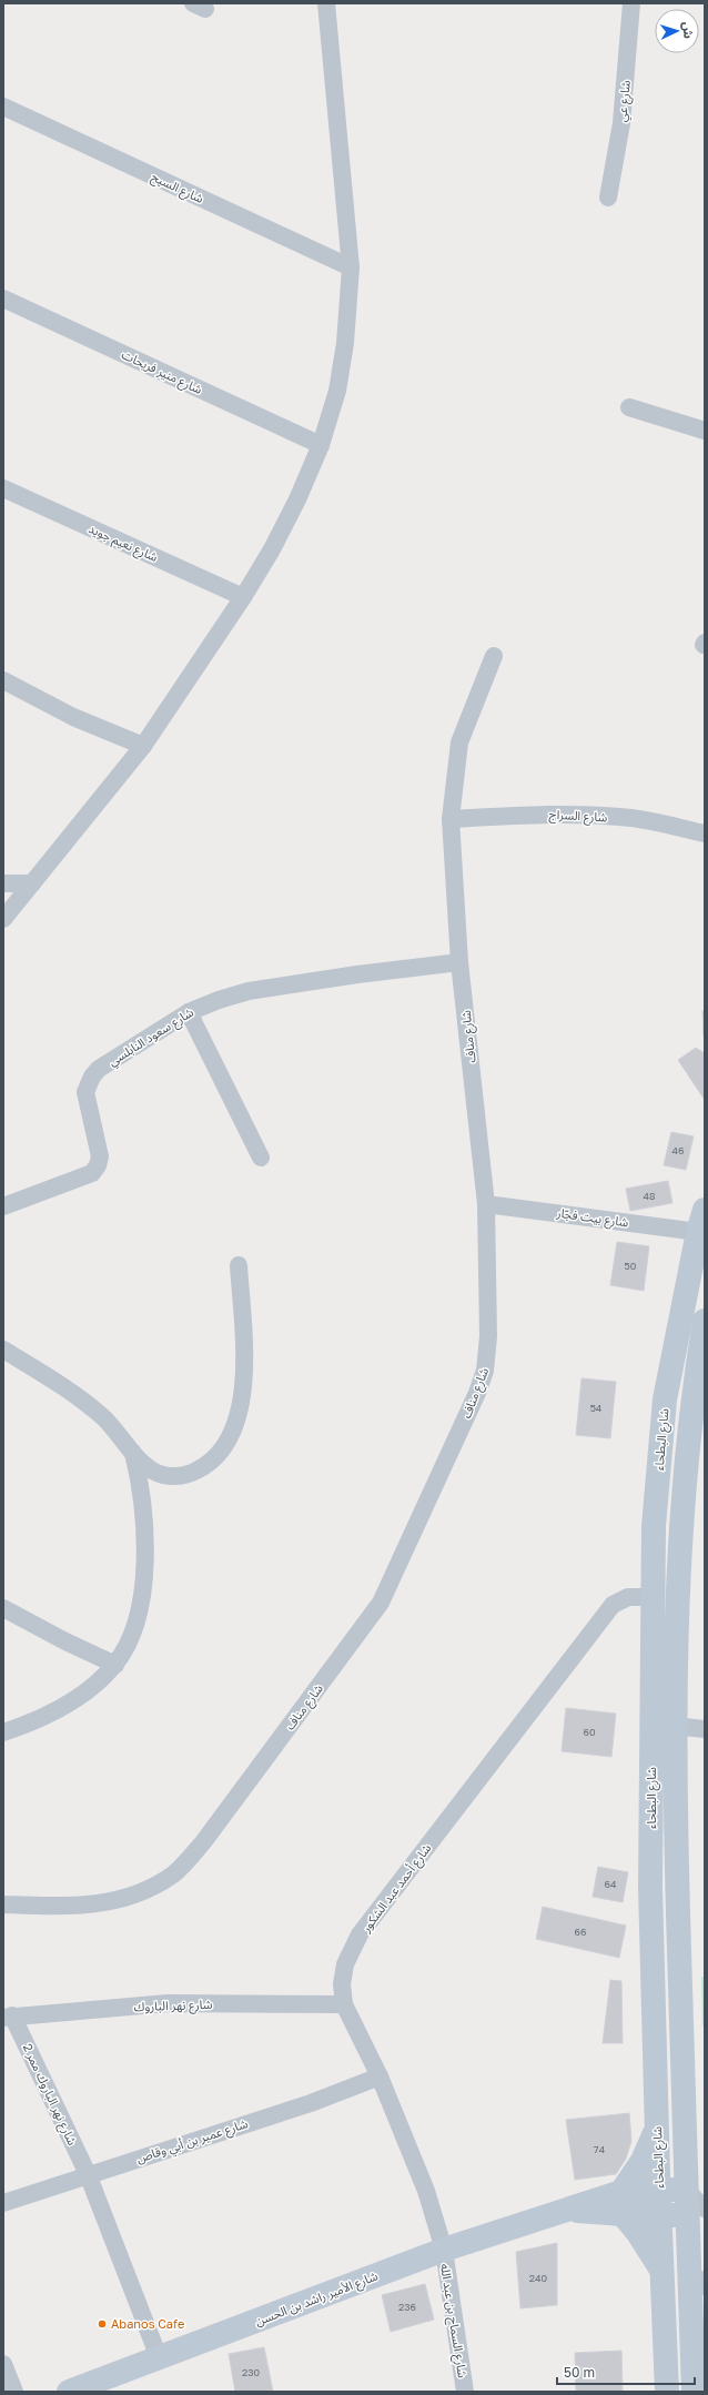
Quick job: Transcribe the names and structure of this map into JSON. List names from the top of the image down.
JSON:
{
  "streets": {
    "street": [
      "شارع عي",
      "شارع السيح",
      "شارع منير فريحات",
      "شارع نعيم جويد",
      "شارع السراج",
      "شارع سعود النابلسي",
      "شارع مناف",
      "شارع بيت فجّار",
      "شارع البطحاء",
      "شارع أحمد عبد الشكور",
      "شارع نهر الباروك",
      "شارع نهر الباروك ممر 2",
      "شارع عمير بن أبي وقاص",
      "شارع الأمير راشد بن الحسن",
      "شارع السماح بن عبد الله"
    ]
  },
  "crossings": [
    ["شارع السراج", "شارع مناف"],
    ["شارع سعود النابلسي", "شارع مناف"],
    ["شارع مناف", "شارع بيت فجّار"],
    ["شارع بيت فجّار", "شارع البطحاء"],
    ["شارع البطحاء", "شارع أحمد عبد الشكور"],
    ["شارع البطحاء", "شارع الأمير راشد بن الحسن"],
    ["شارع أحمد عبد الشكور", "شارع نهر الباروك"],
    ["شارع أحمد عبد الشكور", "شارع عمير بن أبي وقاص"],
    ["شارع أحمد عبد الشكور", "شارع الأمير راشد بن الحسن"],
    ["شارع أحمد عبد الشكور", "شارع السماح بن عبد الله"],
    ["شارع نهر الباروك", "شارع نهر الباروك ممر 2"],
    ["شارع نهر الباروك ممر 2", "شارع عمير بن أبي وقاص"],
    ["شارع نهر الباروك ممر 2", "شارع الأمير راشد بن الحسن"],
    ["شارع الأمير راشد بن الحسن", "شارع السماح بن عبد الله"]
  ],
  "places": ["Abanos Cafe"],
  "house_numbers": [
    "46",
    "48",
    "50",
    "54",
    "60",
    "64",
    "66",
    "74",
    "240",
    "236",
    "230"
  ],
  "scale_bar": "50 m",
  "north": "right"
}
